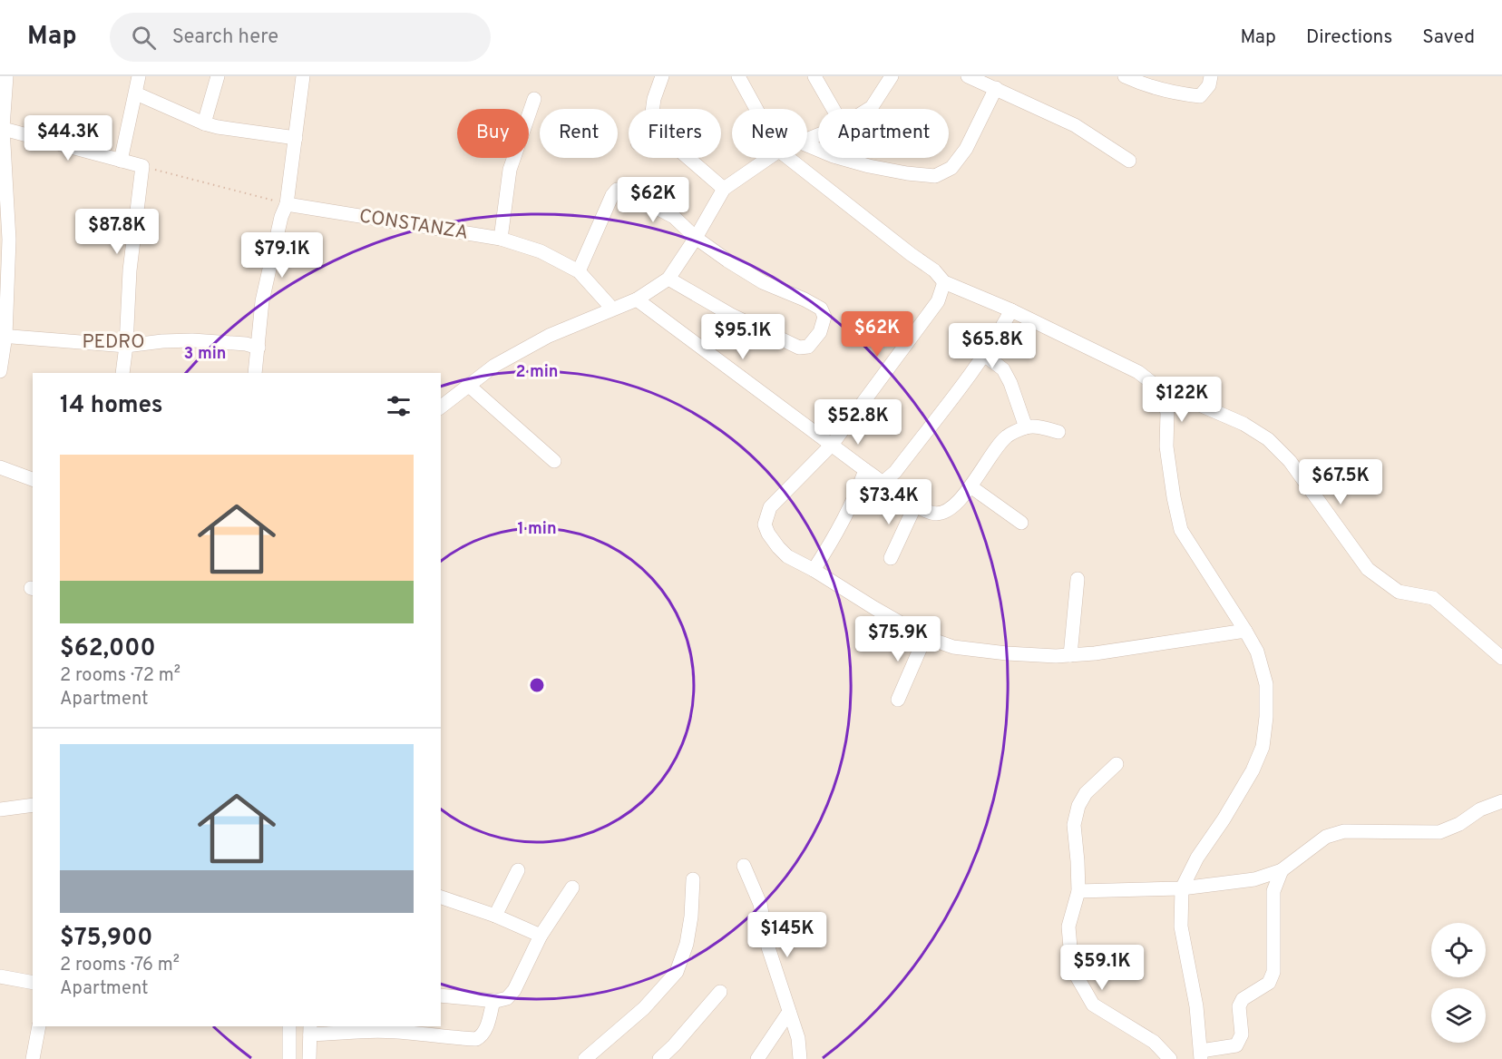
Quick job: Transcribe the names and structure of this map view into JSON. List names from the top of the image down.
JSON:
{
  "streets": {
    "street": ["CONSTANZA", "PEDRO"]
  },
  "page": {
    "header": "Map",
    "search": "Search here",
    "nav": ["Map", "Directions", "Saved"],
    "chip": [
      "Buy",
      "Rent",
      "Filters",
      "New",
      "Apartment"
    ],
    "price": [
      "$44.3K",
      "$62K",
      "$87.8K",
      "$79.1K",
      "$62K",
      "$95.1K",
      "$65.8K",
      "$122K",
      "$52.8K",
      "$67.5K",
      "$73.4K",
      "$75.9K",
      "$145K",
      "$59.1K"
    ],
    "heading": "14 homes",
    "list": [
      {
        "name": "$62,000",
        "note": "2 rooms · 72 m² · Apartment"
      },
      {
        "name": "$75,900",
        "note": "2 rooms · 76 m² · Apartment"
      }
    ]
  },
  "rings": ["3 min", "2 min", "1 min"]
}
